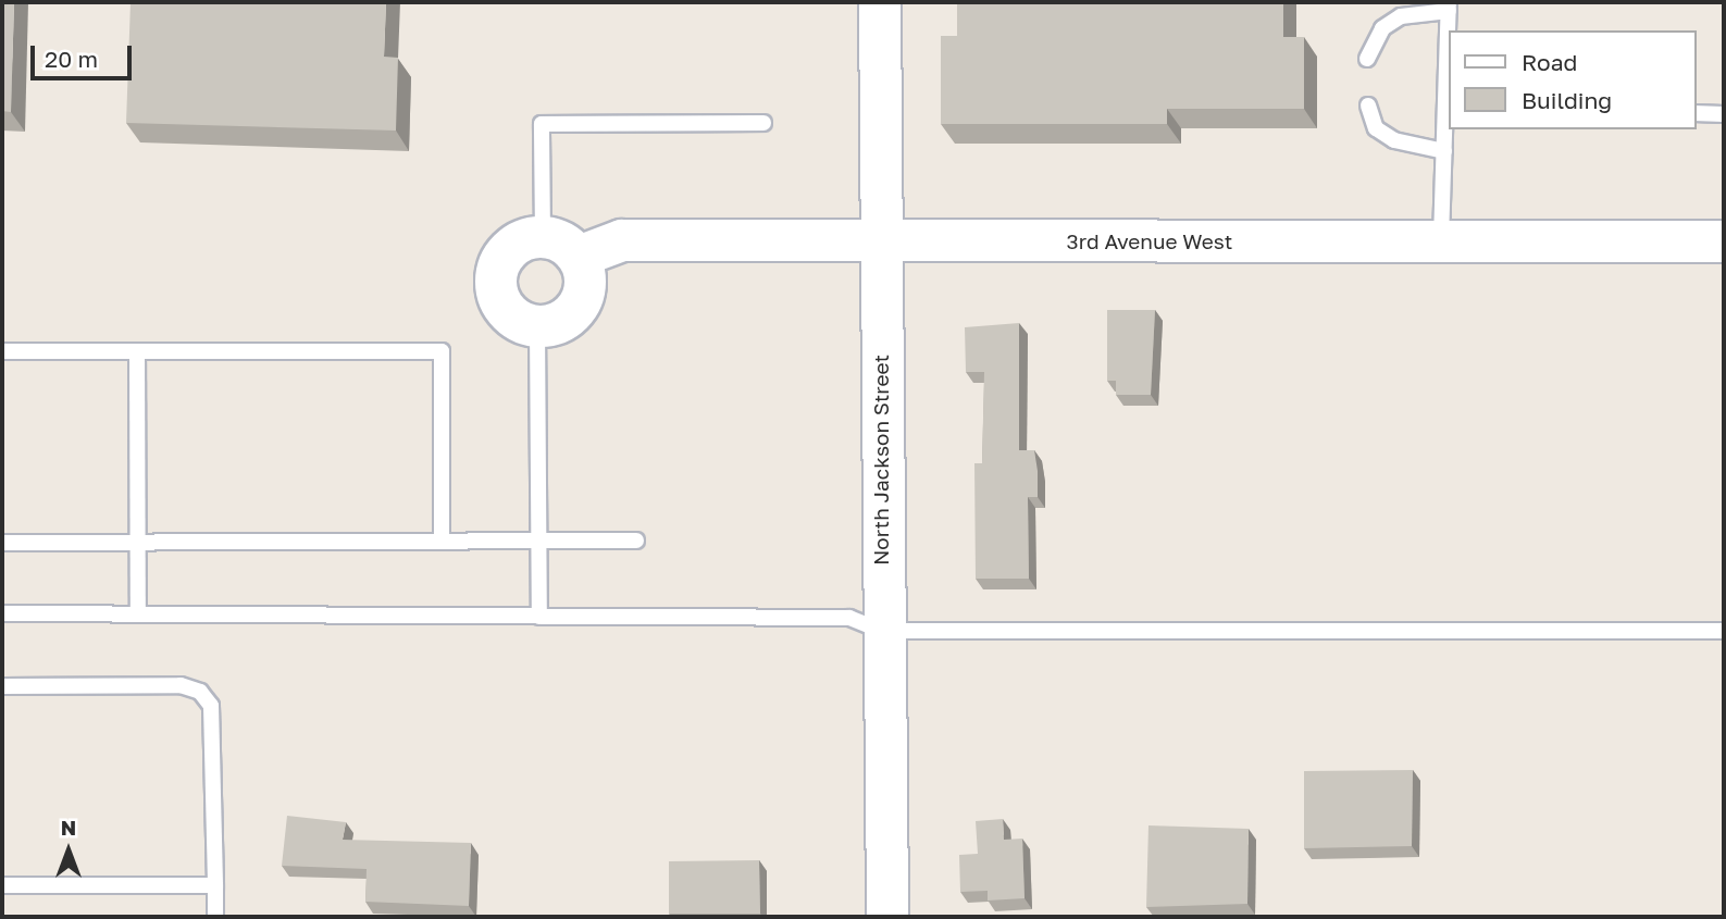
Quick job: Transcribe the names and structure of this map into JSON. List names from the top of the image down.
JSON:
{
  "streets": {
    "street": ["3rd Avenue West", "North Jackson Street"]
  },
  "crossings": [
    ["3rd Avenue West", "North Jackson Street"]
  ],
  "legend": ["Road", "Building"],
  "scale_bar": "20 m",
  "north": "top"
}
